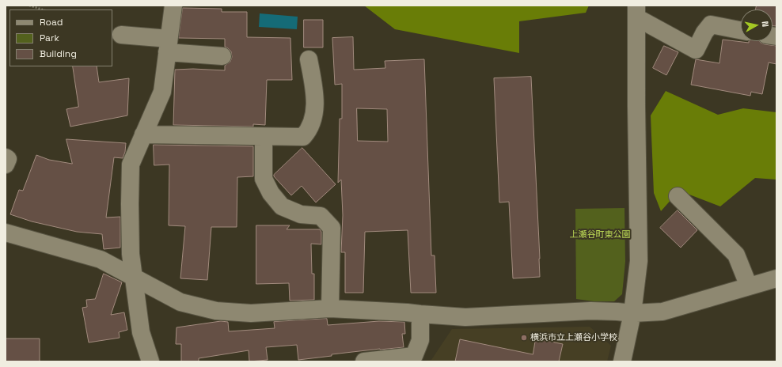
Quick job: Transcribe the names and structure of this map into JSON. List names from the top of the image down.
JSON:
{
  "parks": ["上瀬谷町東公園"],
  "places": ["横浜市立上瀬谷小学校"],
  "legend": ["Road", "Park", "Building"],
  "north": "right"
}
